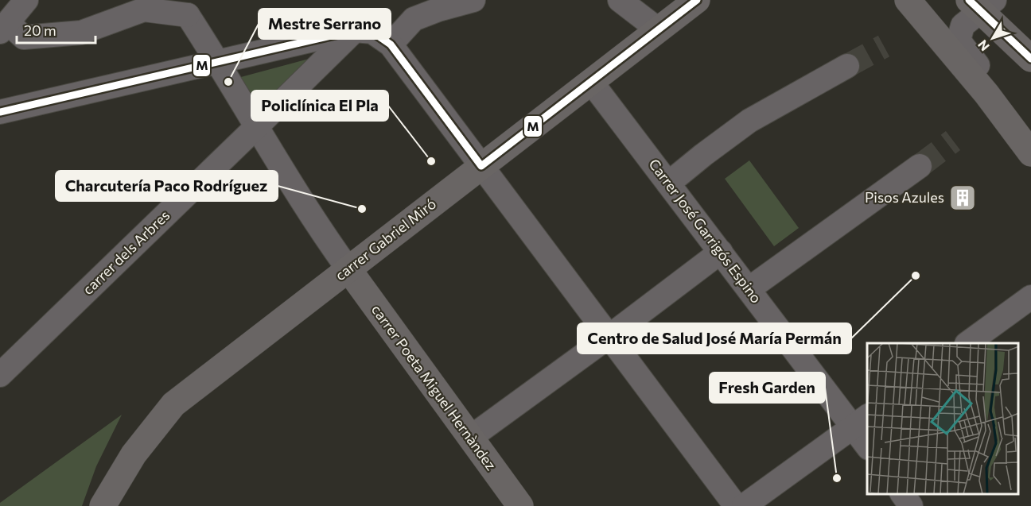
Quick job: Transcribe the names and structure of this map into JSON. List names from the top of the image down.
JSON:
{
  "streets": {
    "main road": ["carrer Gabriel Miró", "carrer Poeta Miguel Hernàndez"],
    "street": ["Carrer José Garrigós Espino", "carrer dels Arbres"]
  },
  "crossings": [
    ["Carrer José Garrigós Espino", "carrer Gabriel Miró"],
    ["carrer Gabriel Miró", "carrer Poeta Miguel Hernàndez"]
  ],
  "places": {
    "other": [
      "Mestre Serrano",
      "Policlínica El Pla",
      "Charcutería Paco Rodríguez",
      "Centro de Salud José María Permán",
      "Fresh Garden"
    ],
    "building": ["Pisos Azules"]
  },
  "lines": ["transit line M"],
  "scale_bar": "20 m",
  "north": "bottom left"
}
